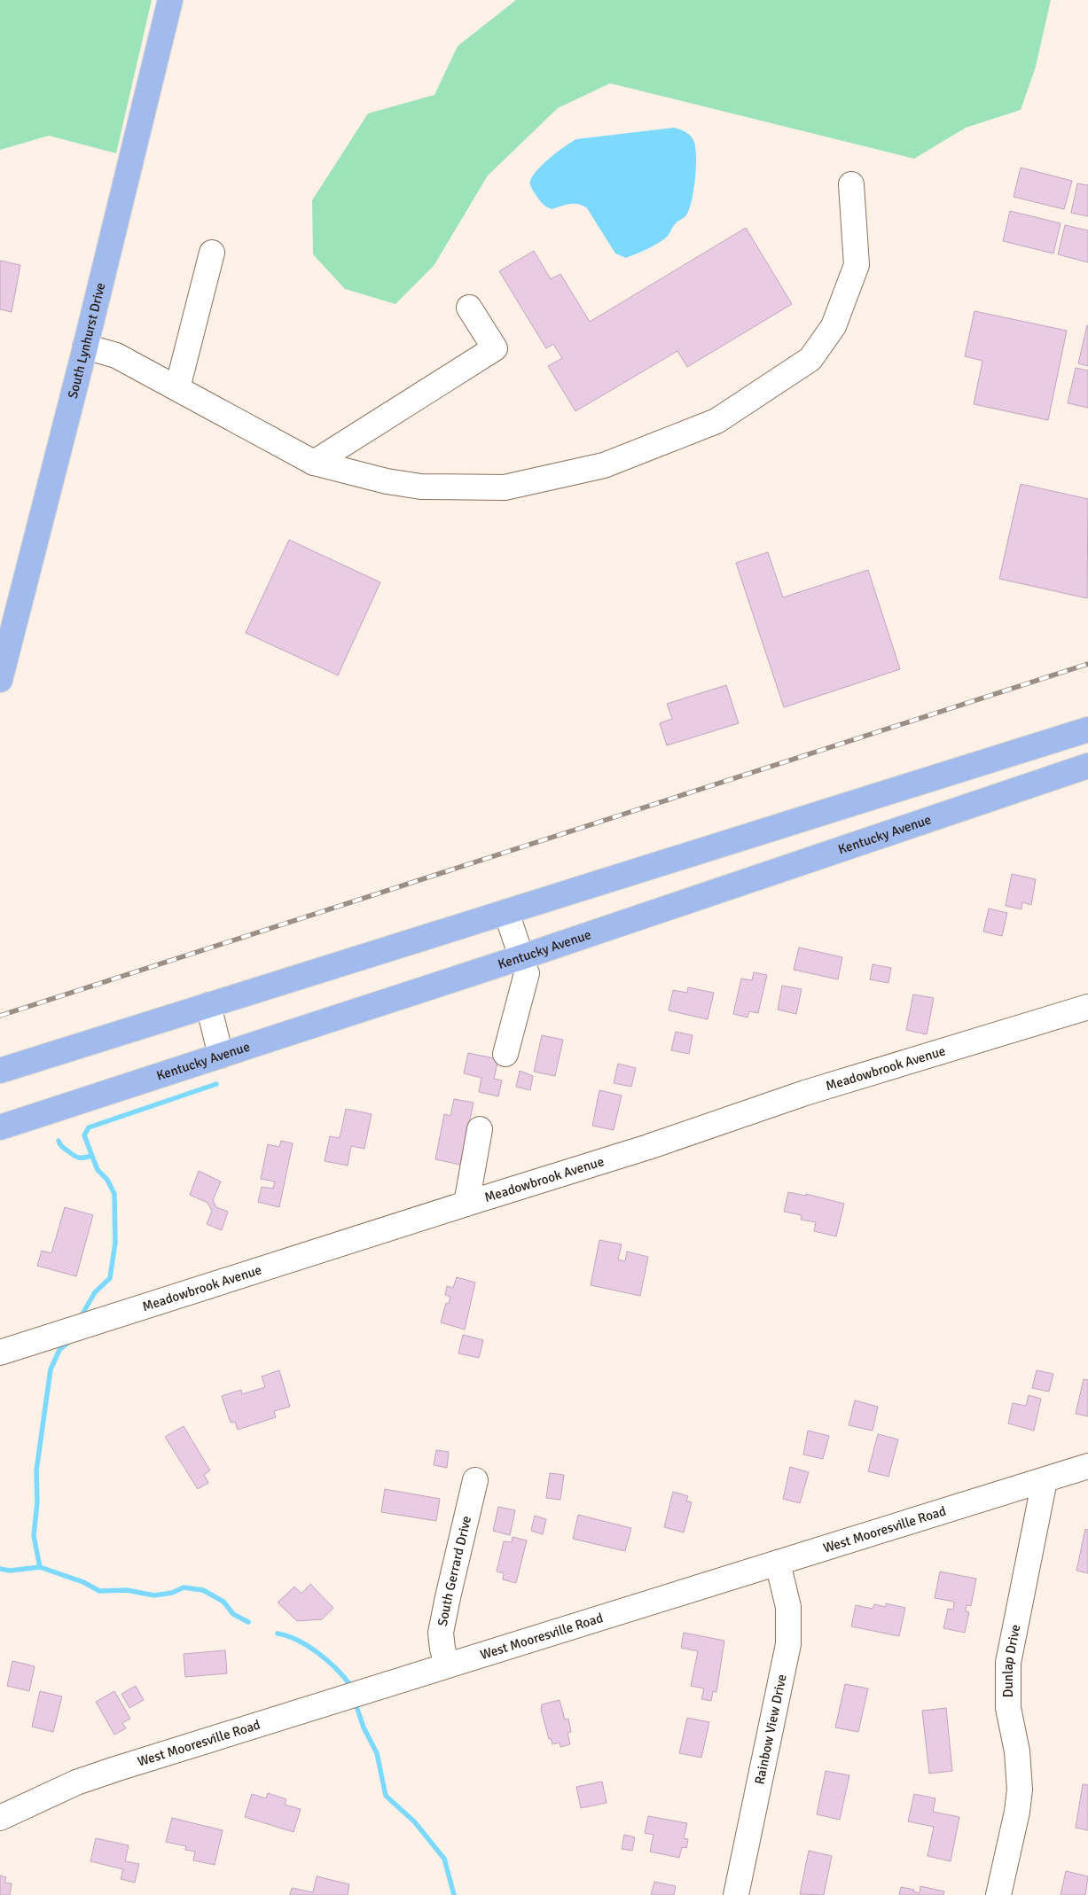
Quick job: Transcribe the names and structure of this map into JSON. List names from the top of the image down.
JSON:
{
  "streets": {
    "main road": ["South Lynhurst Drive", "Kentucky Avenue"],
    "street": [
      "Meadowbrook Avenue",
      "West Mooresville Road",
      "South Gerrard Drive",
      "Dunlap Drive",
      "Rainbow View Drive"
    ]
  },
  "crossings": [
    ["West Mooresville Road", "South Gerrard Drive"],
    ["West Mooresville Road", "Dunlap Drive"],
    ["West Mooresville Road", "Rainbow View Drive"]
  ]
}
